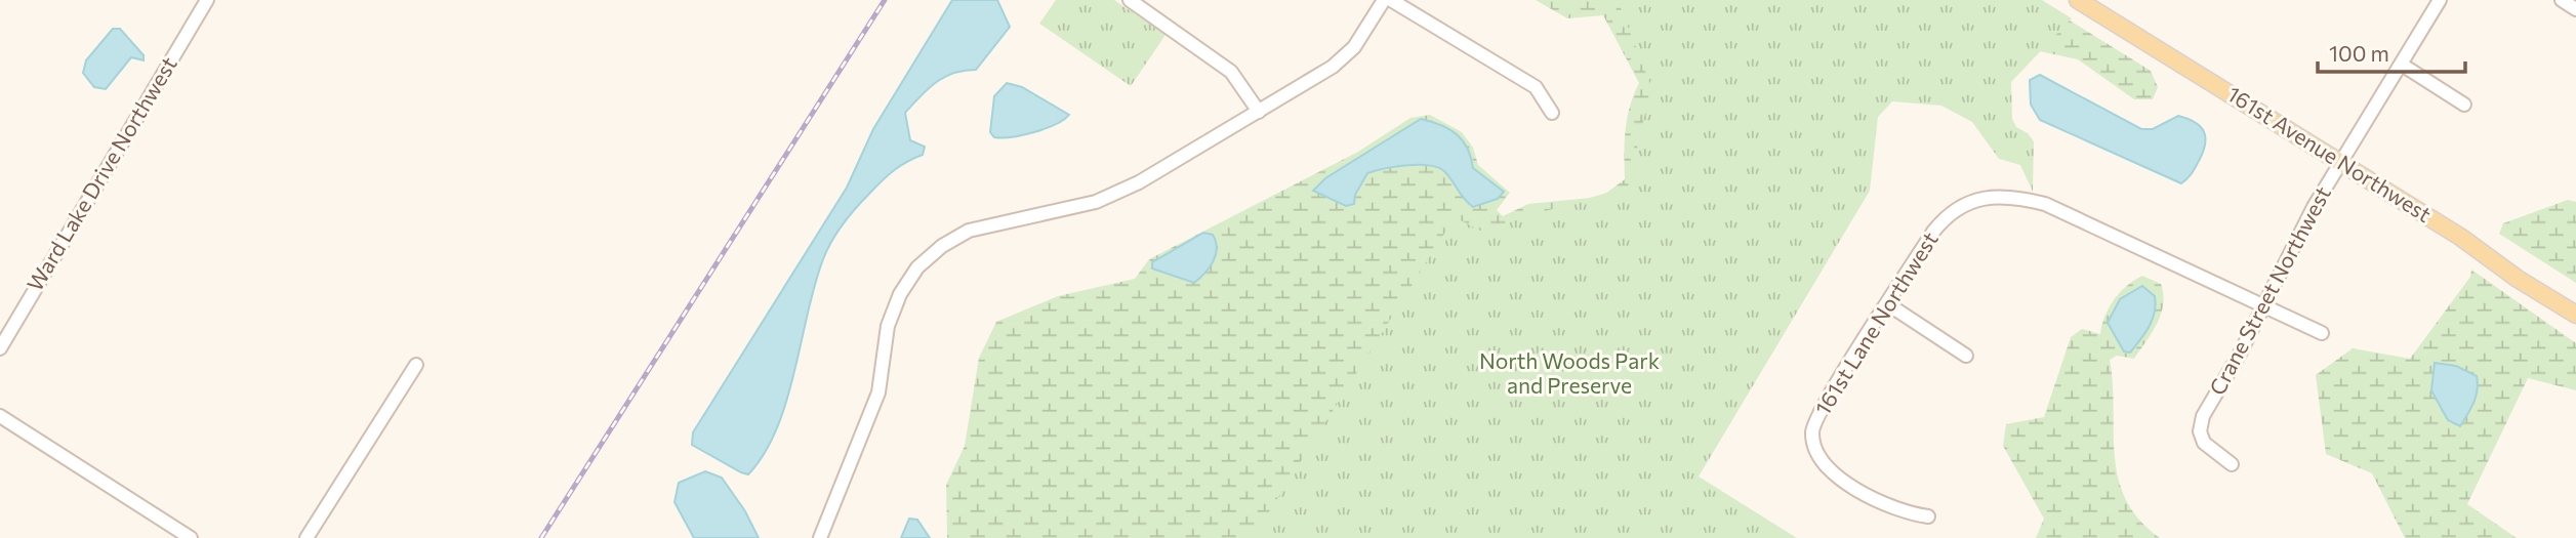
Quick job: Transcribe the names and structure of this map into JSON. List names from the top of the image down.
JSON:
{
  "streets": {
    "main road": ["161st Avenue Northwest"],
    "street": ["Ward Lake Drive Northwest", "Crane Street Northwest", "161st Lane Northwest"]
  },
  "crossings": [
    ["161st Avenue Northwest", "Crane Street Northwest"],
    ["Crane Street Northwest", "161st Lane Northwest"]
  ],
  "parks": ["North Woods Park and Preserve"],
  "scale_bar": "100 m"
}
